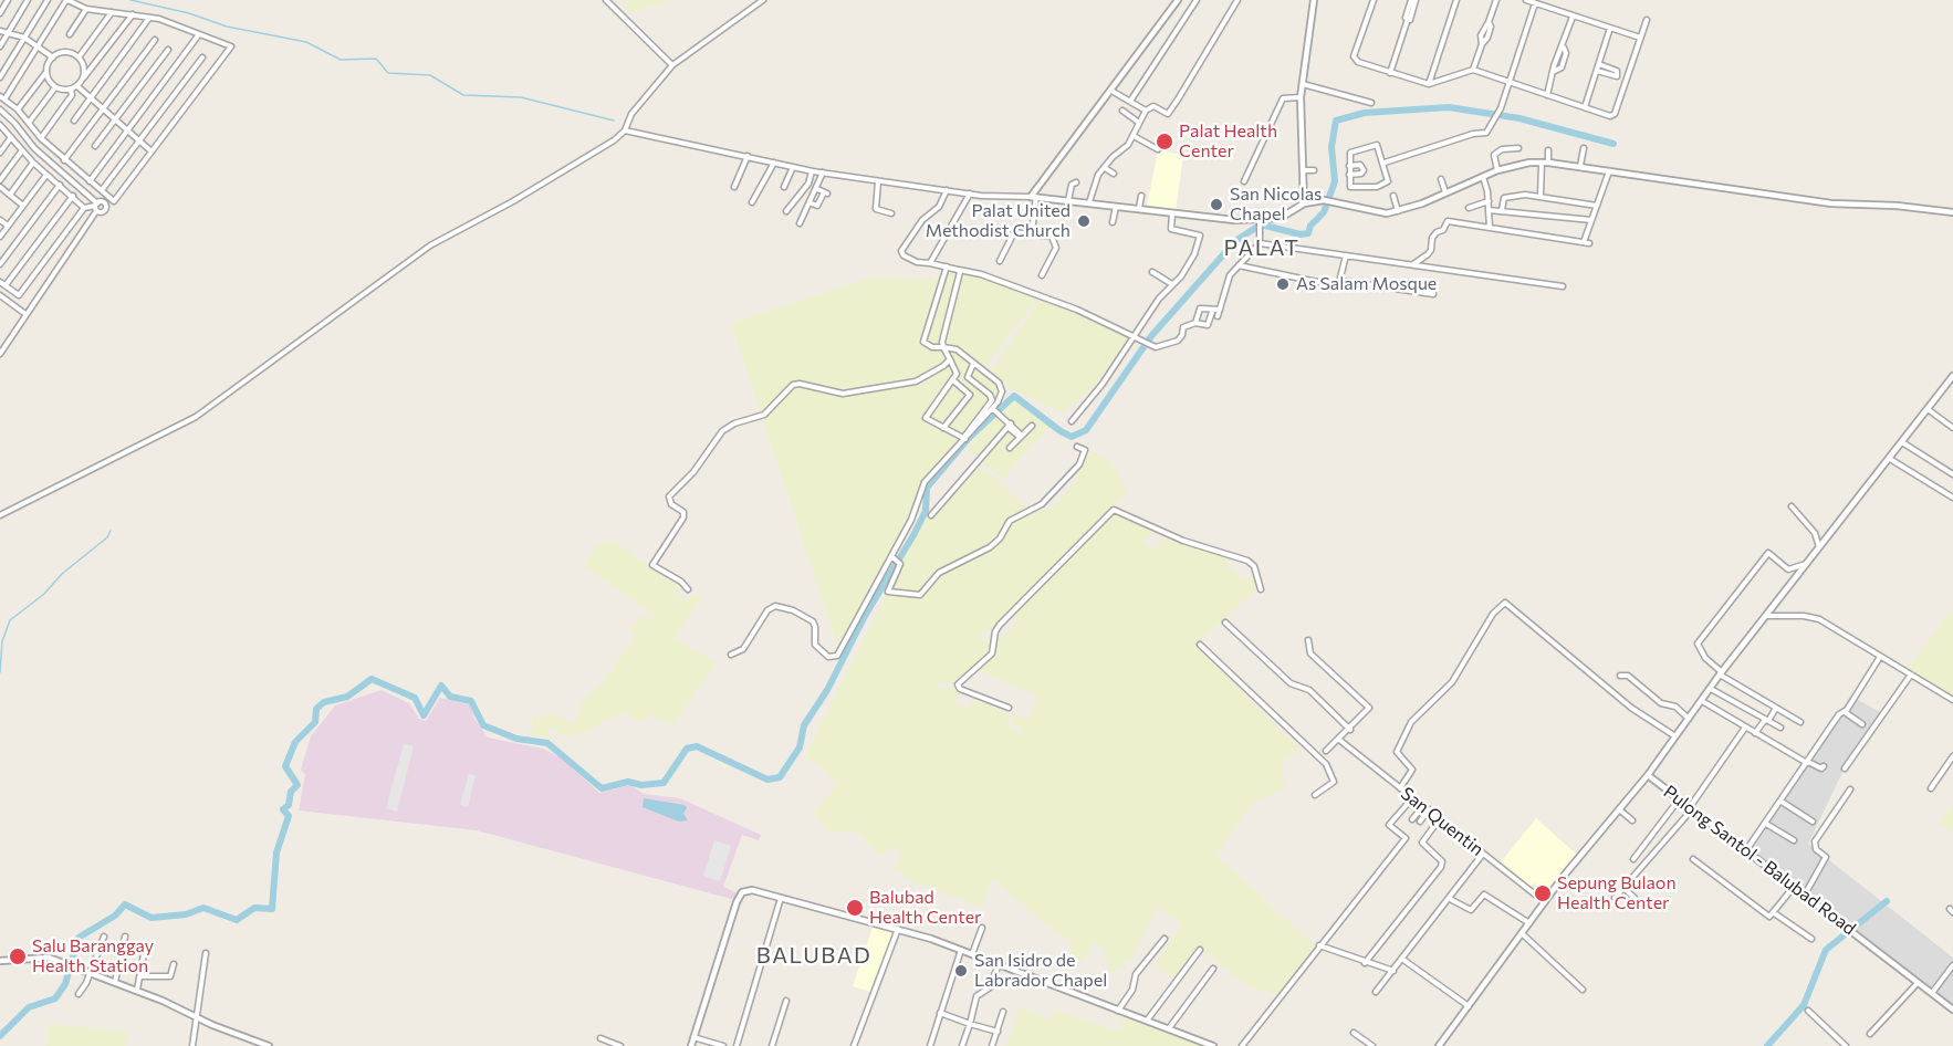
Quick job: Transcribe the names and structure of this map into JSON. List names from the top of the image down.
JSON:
{
  "streets": {
    "street": ["San Quentin", "Pulong Santol - Balubad Road"]
  },
  "crossings": [
    ["San Quentin", "Pulong Santol - Balubad Road"]
  ],
  "districts": ["PALAT", "BALUBAD"],
  "places": [
    "Palat Health Center",
    "San Nicolas Chapel",
    "Palat United Methodist Church",
    "As Salam Mosque",
    "Sepung Bulaon Health Center",
    "Balubad Health Center",
    "Salu Baranggay Health Station",
    "San Isidro de Labrador Chapel"
  ]
}
